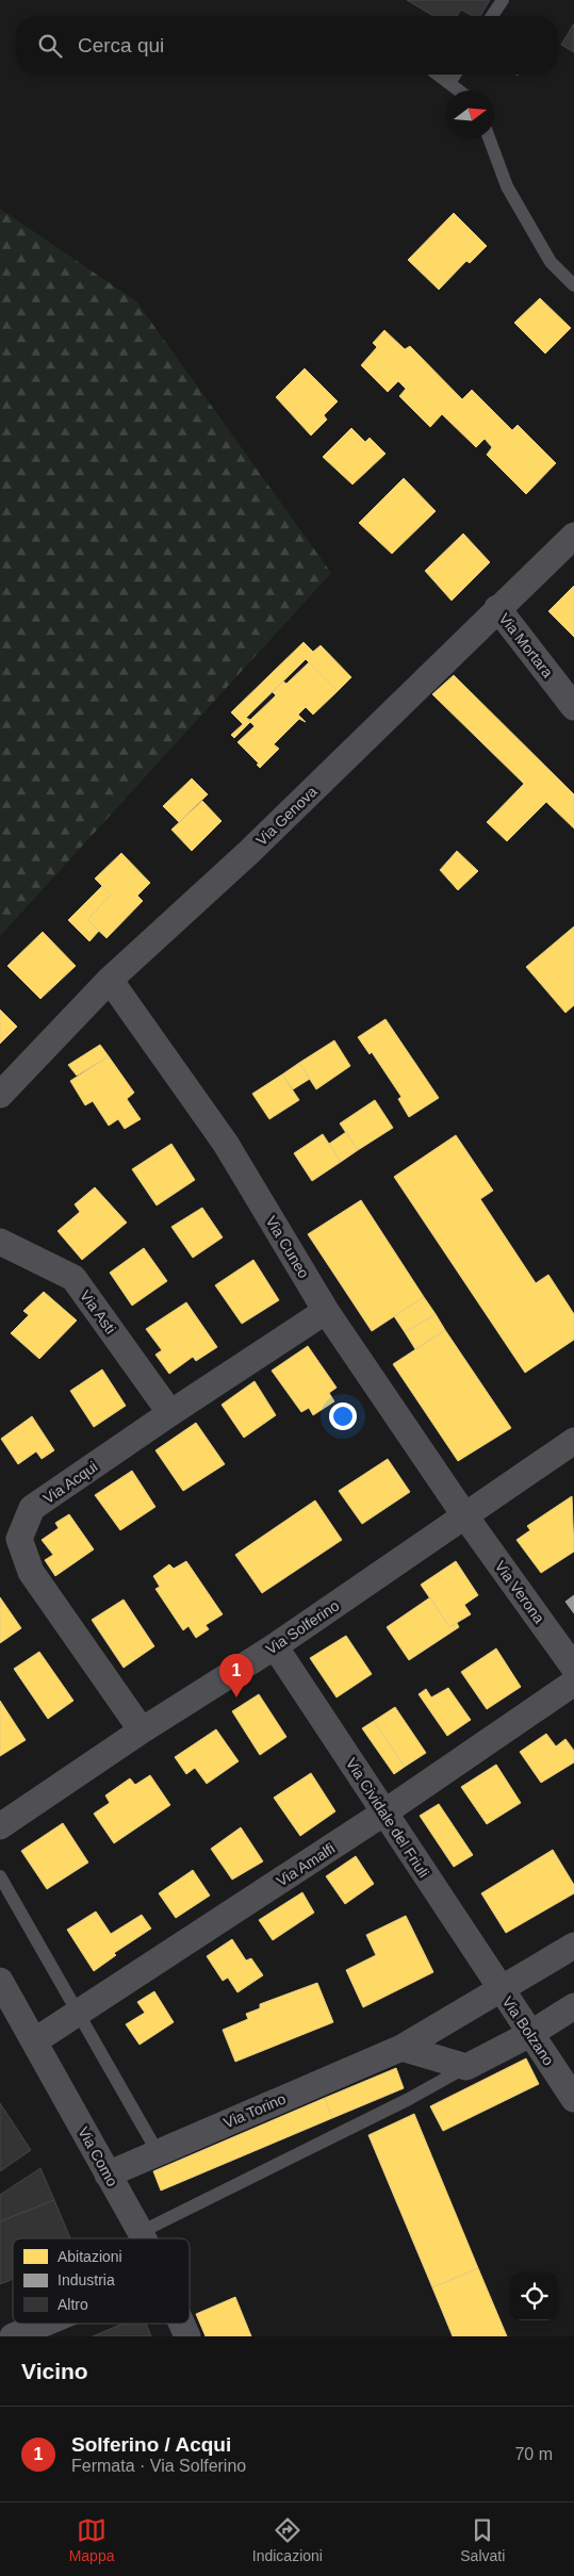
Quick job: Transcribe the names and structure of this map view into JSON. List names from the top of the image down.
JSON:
{
  "streets": {
    "street": [
      "Via Mortara",
      "Via Genova",
      "Via Cuneo",
      "Via Asti",
      "Via Acqui",
      "Via Verona",
      "Via Solferino",
      "Via Cividale del Friuli",
      "Via Amalfi",
      "Via Bolzano",
      "Via Torino",
      "Via Como"
    ]
  },
  "crossings": [
    ["Via Mortara", "Via Genova"],
    ["Via Genova", "Via Cuneo"],
    ["Via Cuneo", "Via Acqui"],
    ["Via Cuneo", "Via Verona"],
    ["Via Cuneo", "Via Solferino"],
    ["Via Asti", "Via Acqui"],
    ["Via Acqui", "Via Solferino"],
    ["Via Verona", "Via Solferino"],
    ["Via Solferino", "Via Cividale del Friuli"],
    ["Via Cividale del Friuli", "Via Amalfi"],
    ["Via Cividale del Friuli", "Via Bolzano"],
    ["Via Cividale del Friuli", "Via Torino"],
    ["Via Amalfi", "Via Como"],
    ["Via Bolzano", "Via Torino"],
    ["Via Torino", "Via Como"]
  ],
  "legend": ["Abitazioni", "Industria", "Altro"],
  "north": "right",
  "page": {
    "search": "Cerca qui",
    "pins": "1",
    "heading": "Vicino",
    "list": [
      {
        "mark": "1",
        "name": "Solferino / Acqui",
        "note": "Fermata · Via Solferino",
        "value": "70 m"
      }
    ],
    "nav": ["Mappa", "Indicazioni", "Salvati"]
  }
}
